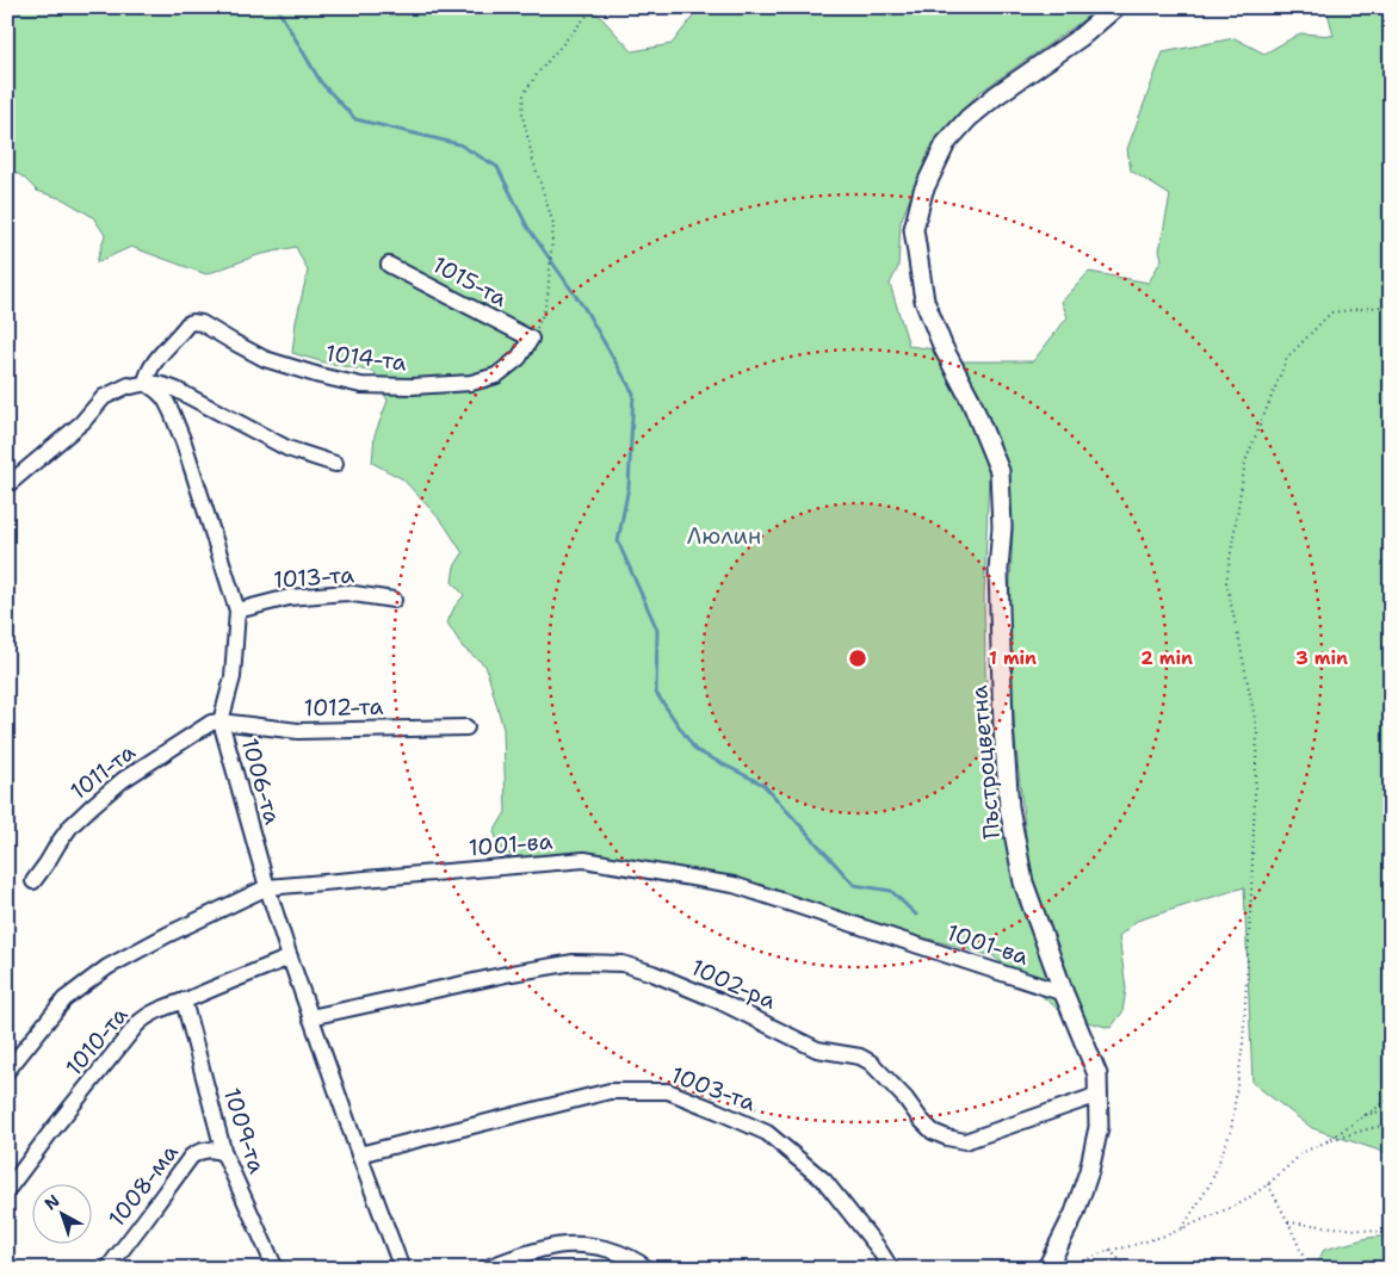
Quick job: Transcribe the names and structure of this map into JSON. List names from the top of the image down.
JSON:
{
  "streets": {
    "street": [
      "1015-та",
      "1014-та",
      "1013-та",
      "1012-та",
      "Пъстроцветна",
      "1011-та",
      "1006-та",
      "1001-ва",
      "1002-ра",
      "1010-та",
      "1003-та",
      "1009-та",
      "1008-ма"
    ]
  },
  "crossings": [
    ["1015-та", "1014-та"],
    ["1014-та", "1006-та"],
    ["1013-та", "1006-та"],
    ["1012-та", "1011-та"],
    ["1012-та", "1006-та"],
    ["Пъстроцветна", "1001-ва"],
    ["Пъстроцветна", "1002-ра"],
    ["1011-та", "1006-та"],
    ["1006-та", "1001-ва"],
    ["1006-та", "1002-ра"],
    ["1006-та", "1010-та"],
    ["1006-та", "1003-та"],
    ["1010-та", "1009-та"],
    ["1009-та", "1008-ма"]
  ],
  "parks": ["Люлин"],
  "north": "top left",
  "rings": ["1 min", "2 min", "3 min"]
}
